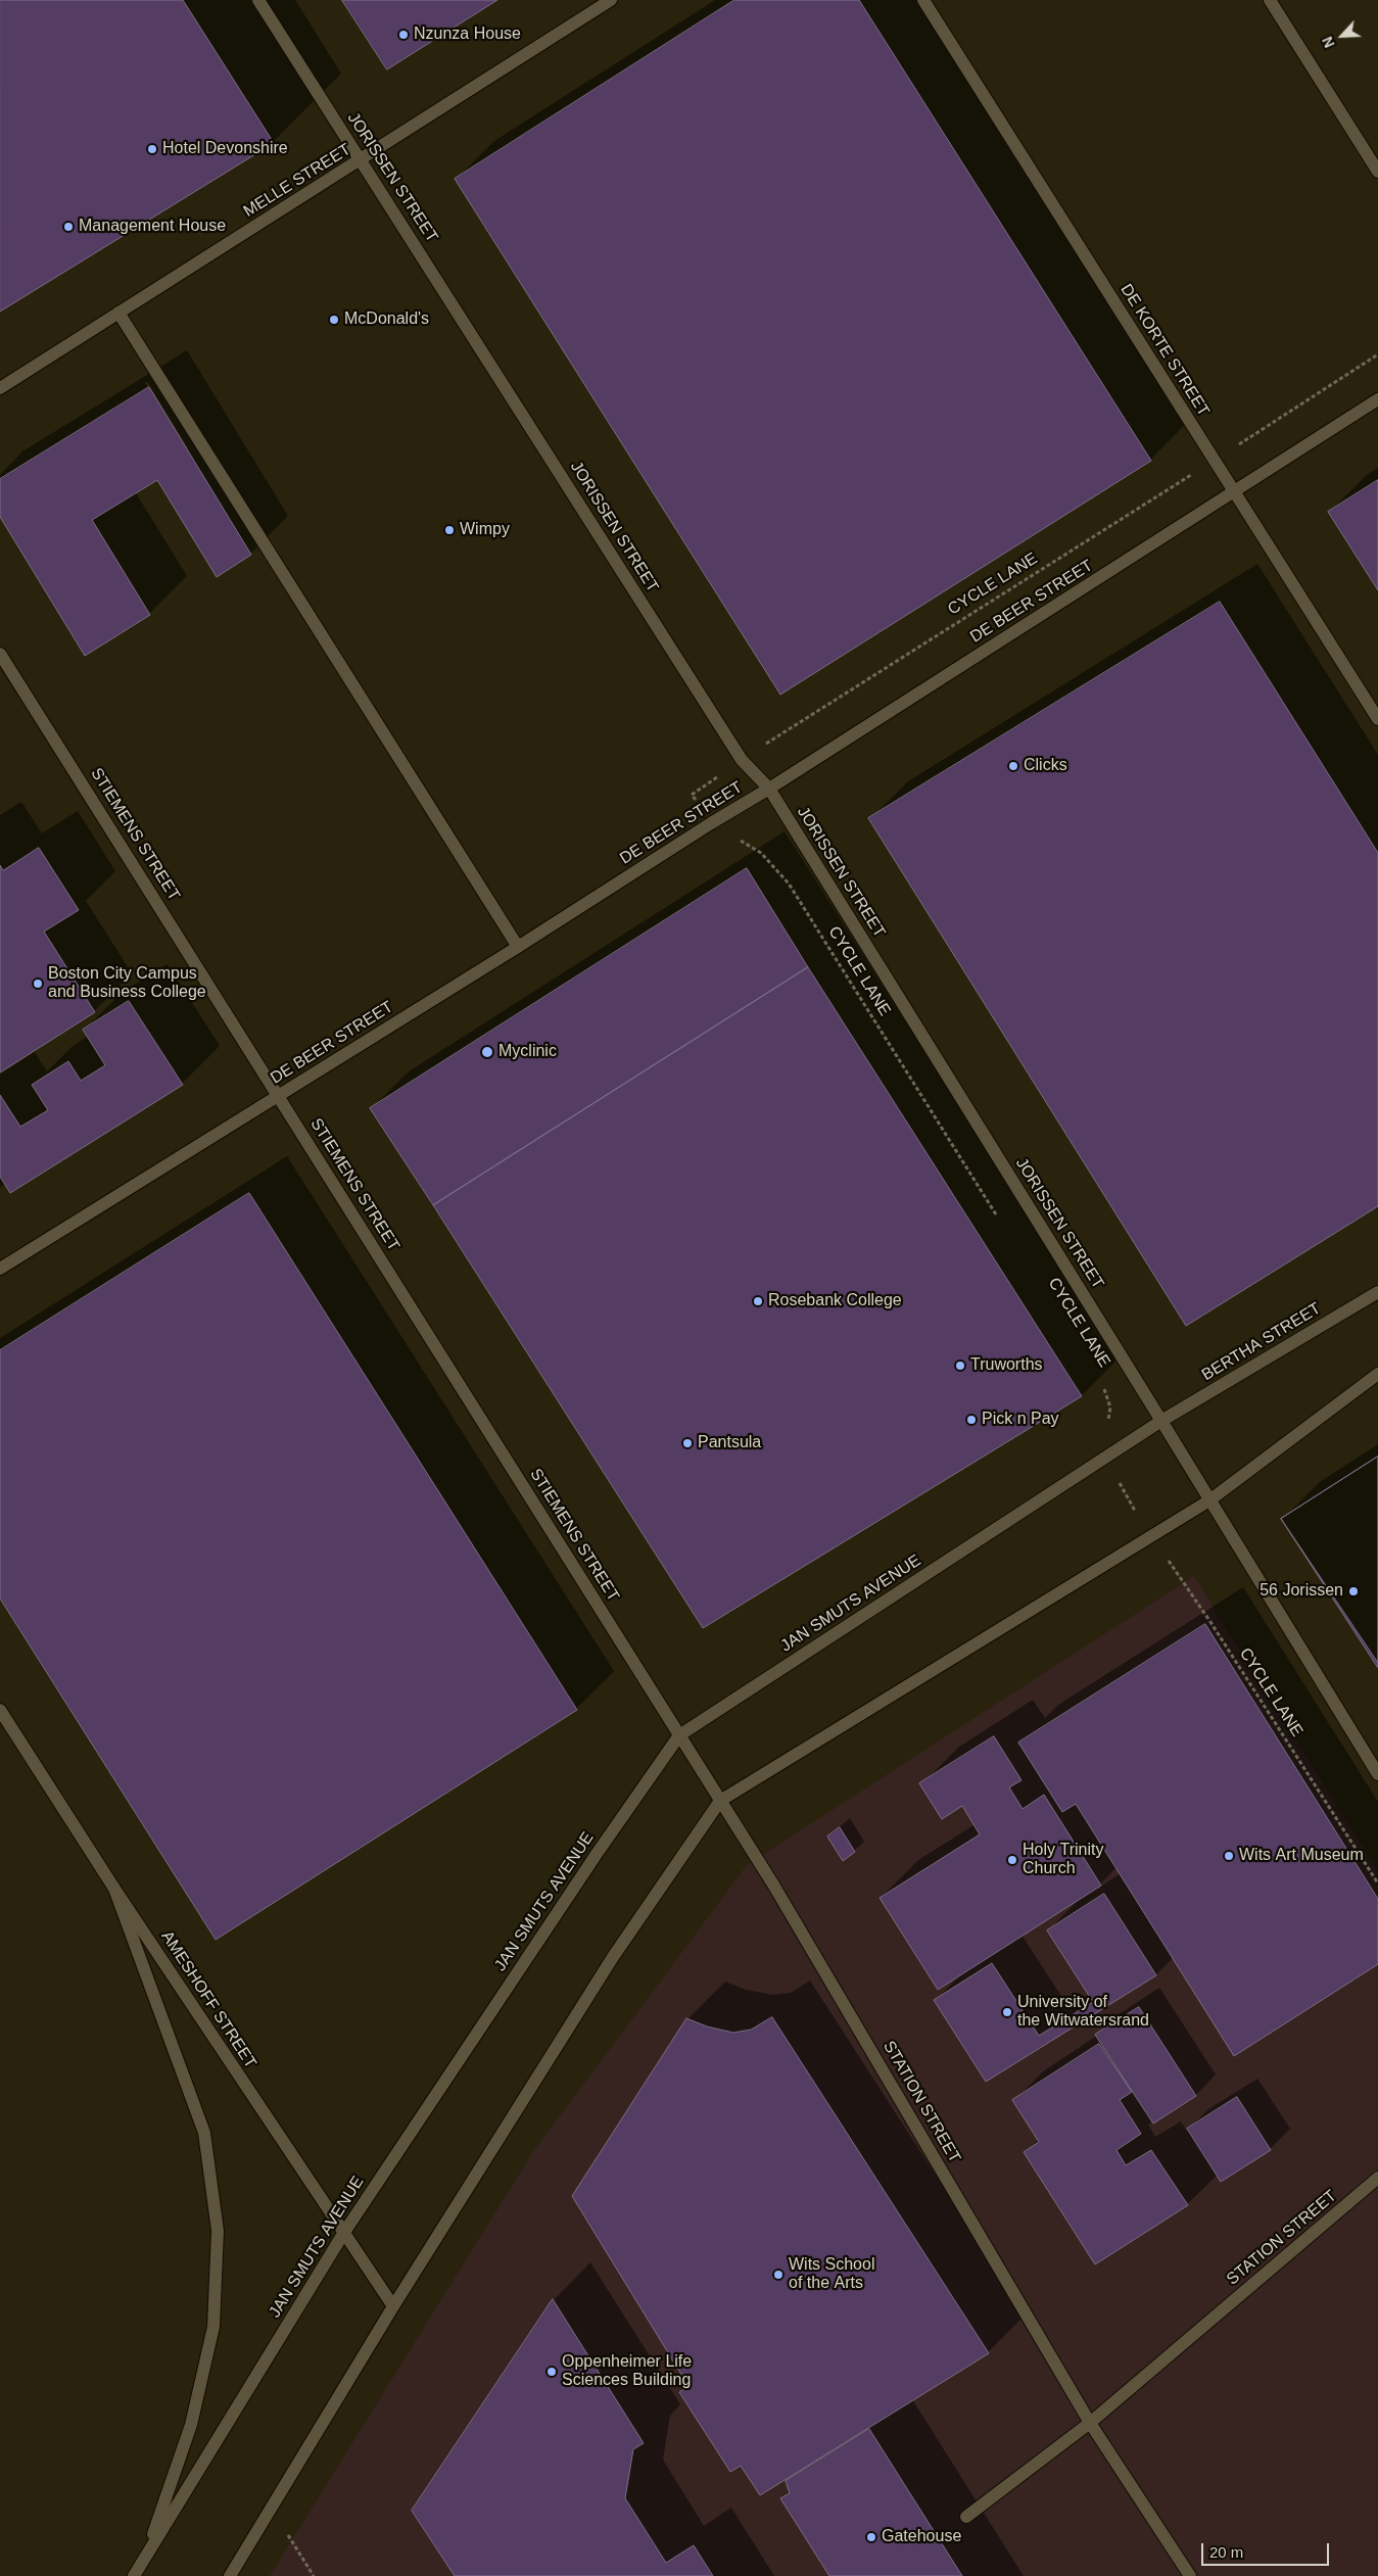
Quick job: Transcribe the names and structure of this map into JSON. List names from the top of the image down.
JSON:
{
  "streets": {
    "main road": [
      "JORISSEN STREET",
      "MELLE STREET",
      "DE KORTE STREET",
      "DE BEER STREET",
      "STIEMENS STREET",
      "BERTHA STREET",
      "JAN SMUTS AVENUE",
      "AMESHOFF STREET",
      "STATION STREET"
    ],
    "path": ["CYCLE LANE"]
  },
  "crossings": [
    ["JORISSEN STREET", "MELLE STREET"],
    ["JORISSEN STREET", "CYCLE LANE"],
    ["JORISSEN STREET", "DE BEER STREET"],
    ["JORISSEN STREET", "BERTHA STREET"],
    ["JORISSEN STREET", "JAN SMUTS AVENUE"],
    ["DE KORTE STREET", "CYCLE LANE"],
    ["DE KORTE STREET", "DE BEER STREET"],
    ["CYCLE LANE", "DE BEER STREET"],
    ["CYCLE LANE", "JAN SMUTS AVENUE"],
    ["DE BEER STREET", "STIEMENS STREET"],
    ["STIEMENS STREET", "JAN SMUTS AVENUE"],
    ["STIEMENS STREET", "STATION STREET"],
    ["BERTHA STREET", "JAN SMUTS AVENUE"],
    ["JAN SMUTS AVENUE", "AMESHOFF STREET"]
  ],
  "places": [
    "Nzunza House",
    "Hotel Devonshire",
    "Management House",
    "McDonald's",
    "Wimpy",
    "Clicks",
    "Boston City Campus and Business College",
    "Myclinic",
    "Rosebank College",
    "Truworths",
    "Pick n Pay",
    "Pantsula",
    "56 Jorissen",
    "Wits Art Museum",
    "Holy Trinity Church",
    "University of the Witwatersrand",
    "Wits School of the Arts",
    "Oppenheimer Life Sciences Building",
    "Gatehouse"
  ],
  "scale_bar": "20 m",
  "north": "bottom left"
}
